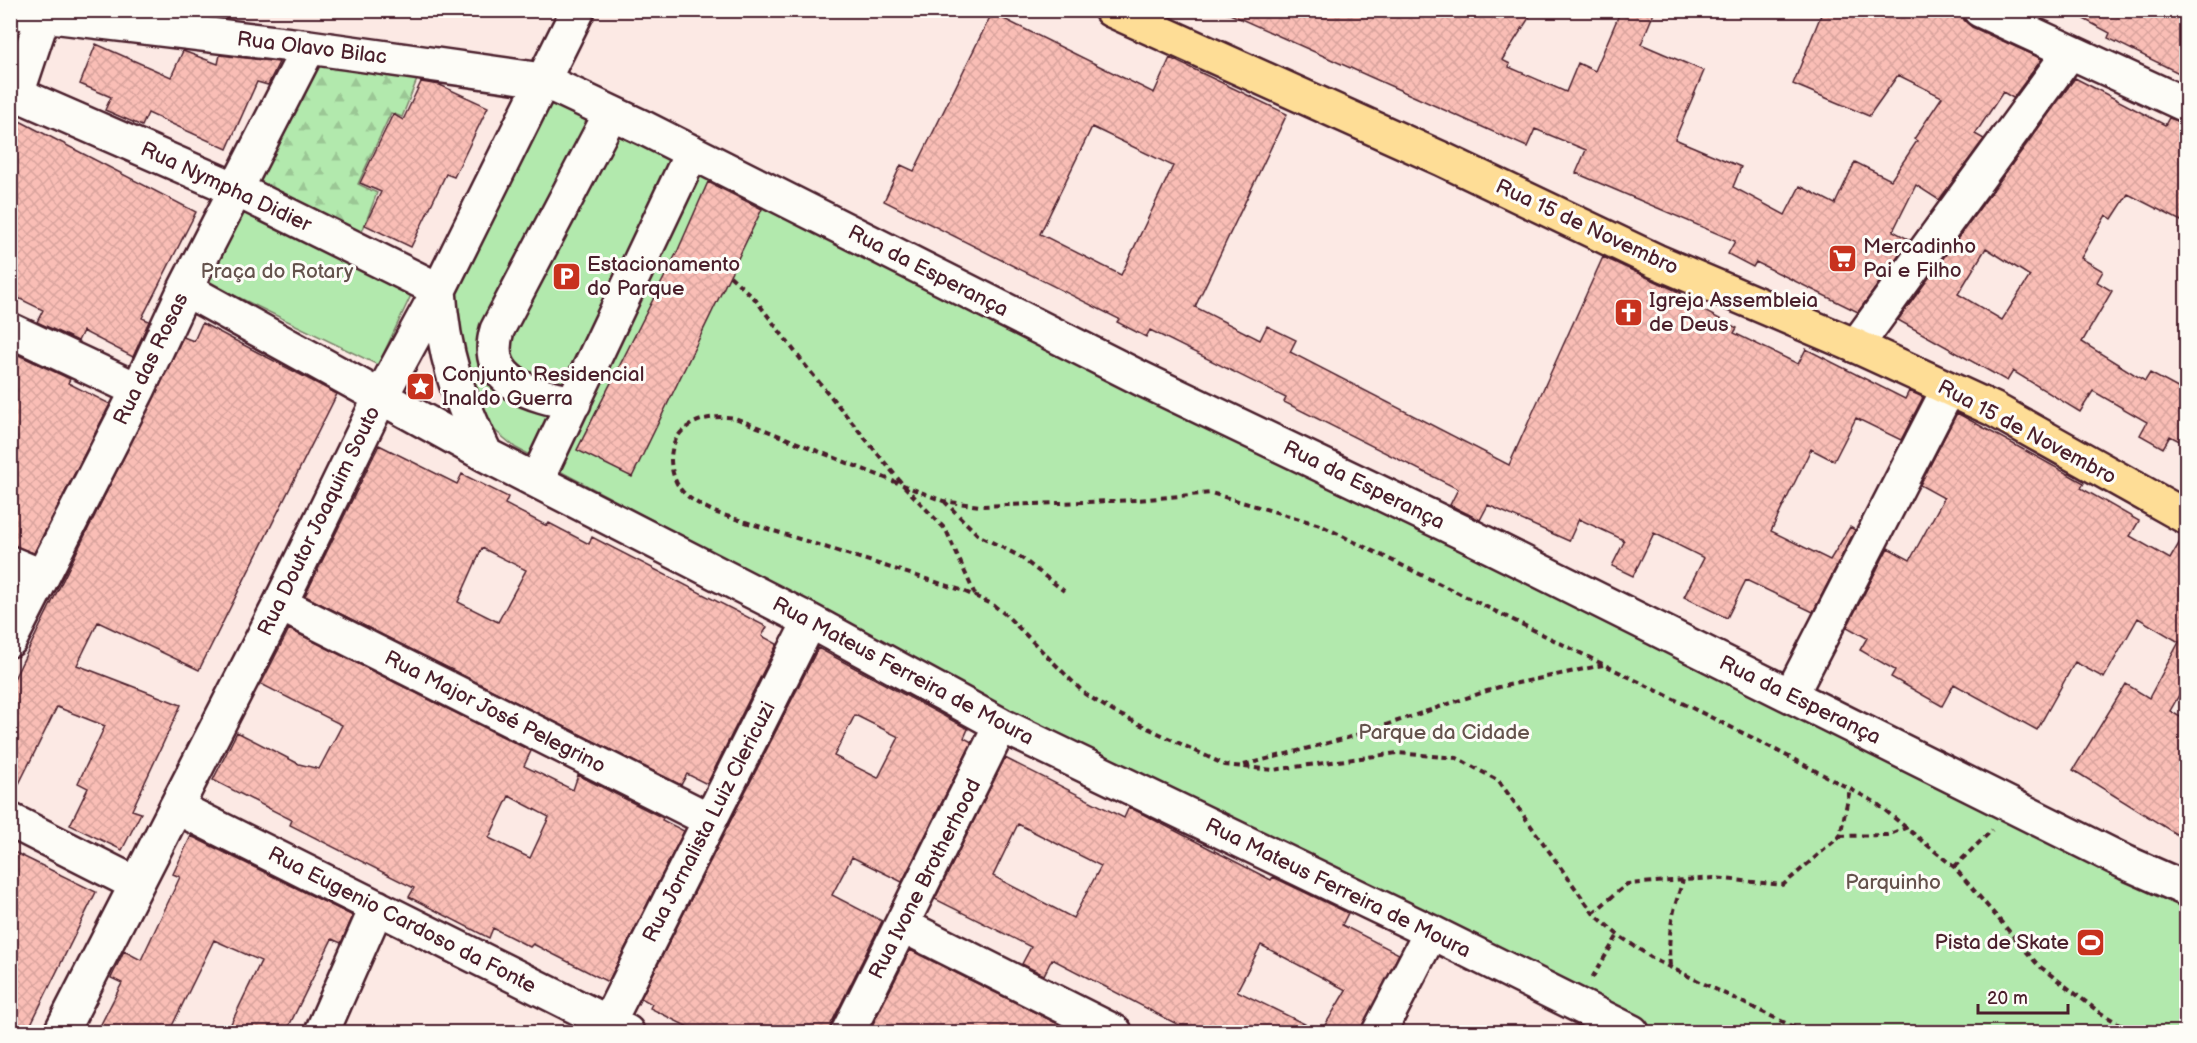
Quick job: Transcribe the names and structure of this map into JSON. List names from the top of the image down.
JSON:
{
  "streets": {
    "main road": ["Rua 15 de Novembro"],
    "street": [
      "Rua Olavo Bilac",
      "Rua Nympha Didier",
      "Rua da Esperança",
      "Rua das Rosas",
      "Rua Doutor Joaquim Souto",
      "Rua Mateus Ferreira de Moura",
      "Rua Major José Pelegrino",
      "Rua Jornalista Luiz Clericuzi",
      "Rua Ivone Brotherhood",
      "Rua Eugenio Cardoso da Fonte"
    ]
  },
  "crossings": [
    ["Rua Olavo Bilac", "Rua da Esperança"],
    ["Rua Olavo Bilac", "Rua das Rosas"],
    ["Rua Olavo Bilac", "Rua Doutor Joaquim Souto"],
    ["Rua Nympha Didier", "Rua das Rosas"],
    ["Rua Nympha Didier", "Rua Doutor Joaquim Souto"],
    ["Rua da Esperança", "Rua Doutor Joaquim Souto"],
    ["Rua das Rosas", "Rua Mateus Ferreira de Moura"],
    ["Rua Doutor Joaquim Souto", "Rua Mateus Ferreira de Moura"],
    ["Rua Doutor Joaquim Souto", "Rua Major José Pelegrino"],
    ["Rua Doutor Joaquim Souto", "Rua Eugenio Cardoso da Fonte"],
    ["Rua Mateus Ferreira de Moura", "Rua Jornalista Luiz Clericuzi"],
    ["Rua Mateus Ferreira de Moura", "Rua Ivone Brotherhood"],
    ["Rua Major José Pelegrino", "Rua Jornalista Luiz Clericuzi"],
    ["Rua Jornalista Luiz Clericuzi", "Rua Eugenio Cardoso da Fonte"]
  ],
  "parks": ["Praça do Rotary", "Parque da Cidade", "Parquinho"],
  "places": {
    "supermarket": ["Mercadinho Pai e Filho"],
    "parking": ["Estacionamento do Parque"],
    "church": ["Igreja Assembleia de Deus"],
    "place": ["Conjunto Residencial Inaldo Guerra"],
    "sports": ["Pista de Skate"]
  },
  "scale_bar": "20 m"
}
